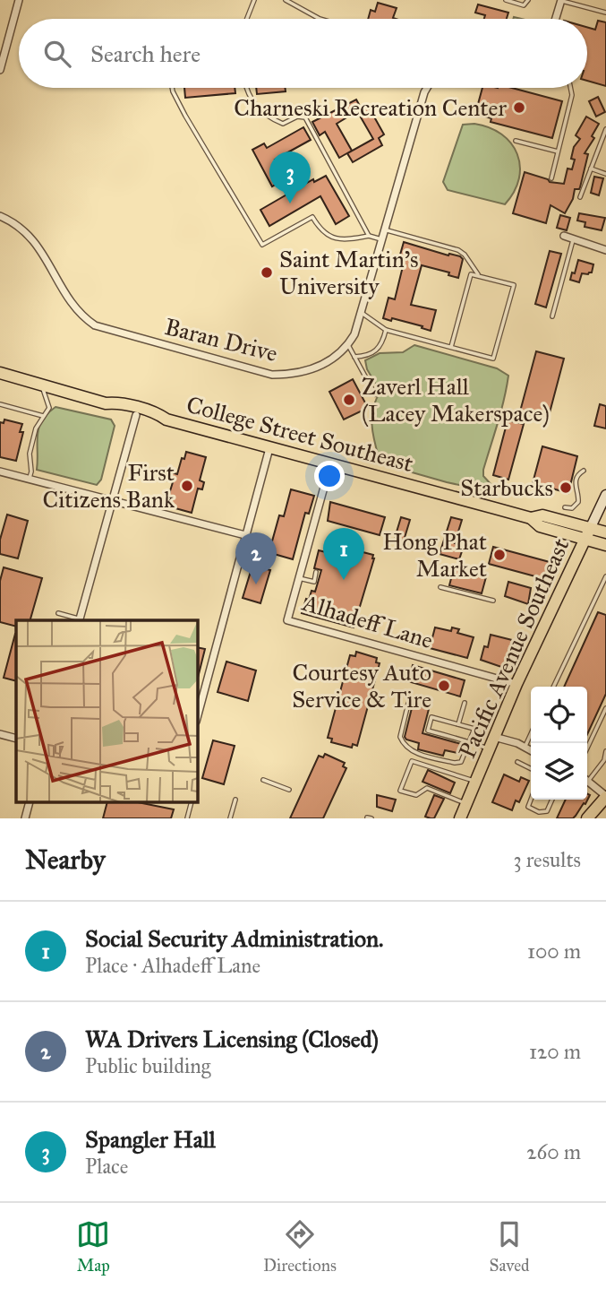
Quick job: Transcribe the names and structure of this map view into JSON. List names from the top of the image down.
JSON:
{
  "streets": {
    "main road": ["College Street Southeast", "Pacific Avenue Southeast"],
    "street": ["Baran Drive", "Alhadeff Lane"]
  },
  "crossings": [
    ["College Street Southeast", "Alhadeff Lane"],
    ["College Street Southeast", "Pacific Avenue Southeast"],
    ["Alhadeff Lane", "Pacific Avenue Southeast"]
  ],
  "places": [
    "Charneski Recreation Center",
    "Saint Martin's University",
    "Zaverl Hall (Lacey Makerspace)",
    "First Citizens Bank",
    "Starbucks",
    "Hong Phat Market",
    "Courtesy Auto Service & Tire"
  ],
  "page": {
    "search": "Search here",
    "pins": ["3", "1", "2"],
    "heading": ["Nearby", "3 results"],
    "list": [
      {
        "mark": "1",
        "name": "Social Security Administration.",
        "note": "Place · Alhadeff Lane",
        "value": "100 m"
      },
      {
        "mark": "2",
        "name": "WA Drivers Licensing (Closed)",
        "note": "Public building",
        "value": "120 m"
      },
      {
        "mark": "3",
        "name": "Spangler Hall",
        "note": "Place",
        "value": "260 m"
      }
    ],
    "nav": ["Map", "Directions", "Saved"]
  }
}
